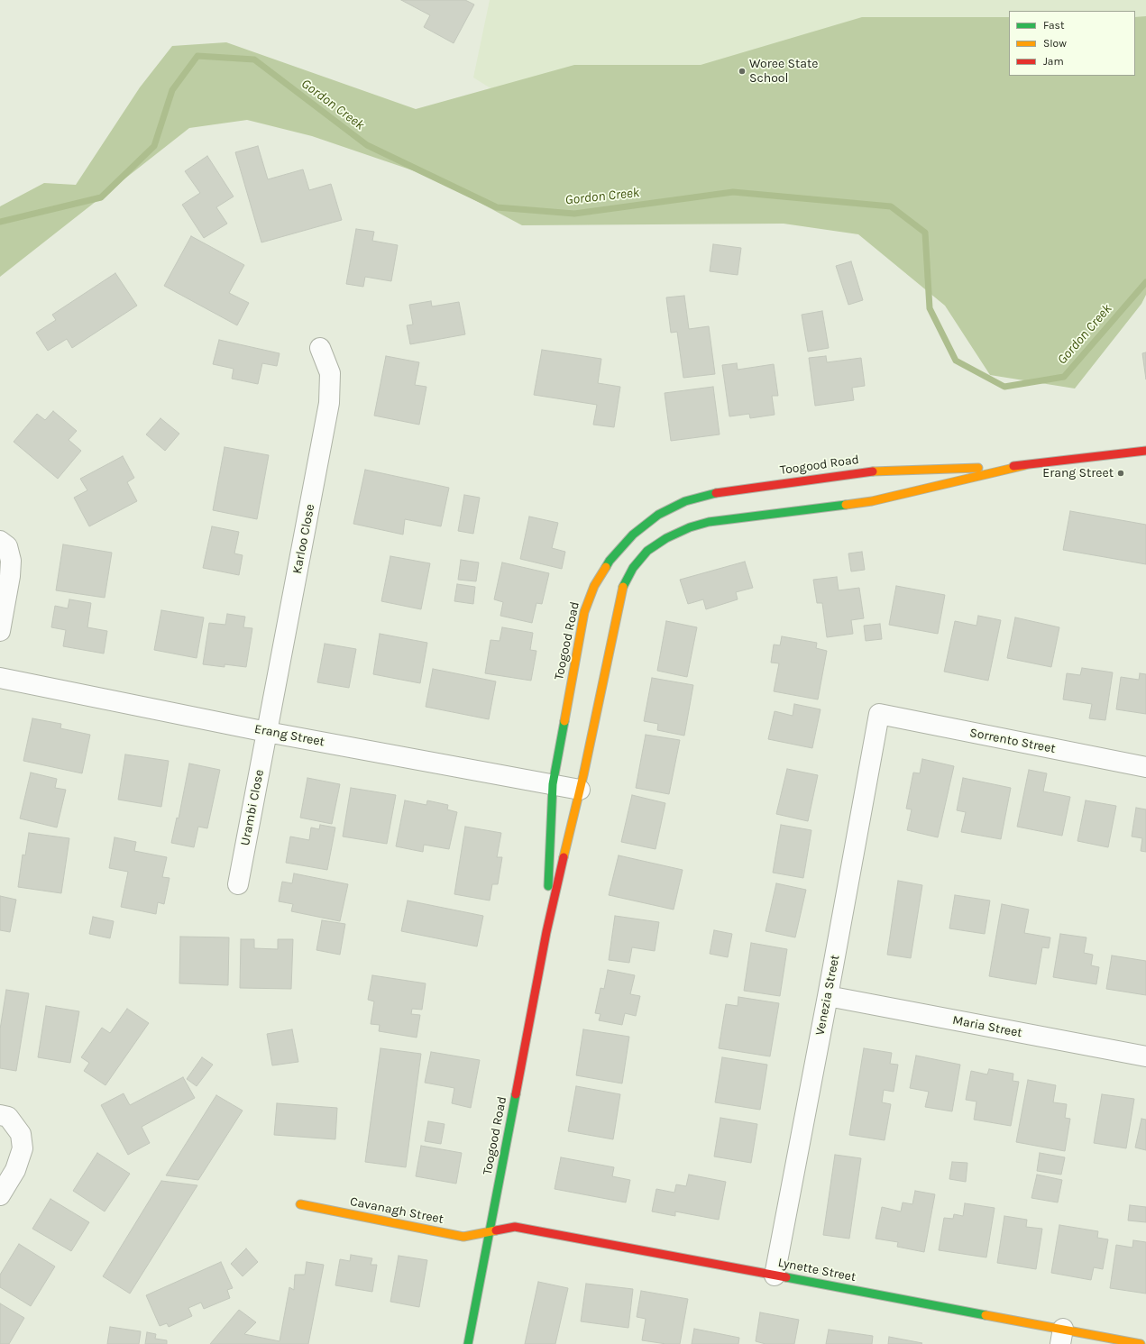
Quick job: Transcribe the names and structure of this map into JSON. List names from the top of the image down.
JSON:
{
  "streets": {
    "street": [
      "Toogood Road",
      "Karloo Close",
      "Erang Street",
      "Sorrento Street",
      "Urambi Close",
      "Venezia Street",
      "Maria Street",
      "Cavanagh Street",
      "Lynette Street"
    ]
  },
  "crossings": [
    ["Toogood Road", "Erang Street"],
    ["Toogood Road", "Cavanagh Street"],
    ["Toogood Road", "Lynette Street"],
    ["Karloo Close", "Erang Street"],
    ["Karloo Close", "Urambi Close"],
    ["Erang Street", "Urambi Close"],
    ["Sorrento Street", "Venezia Street"],
    ["Venezia Street", "Maria Street"],
    ["Venezia Street", "Lynette Street"],
    ["Cavanagh Street", "Lynette Street"]
  ],
  "water": ["Gordon Creek"],
  "places": ["Woree State School", "Erang Street"],
  "legend": ["Fast", "Slow", "Jam"]
}
